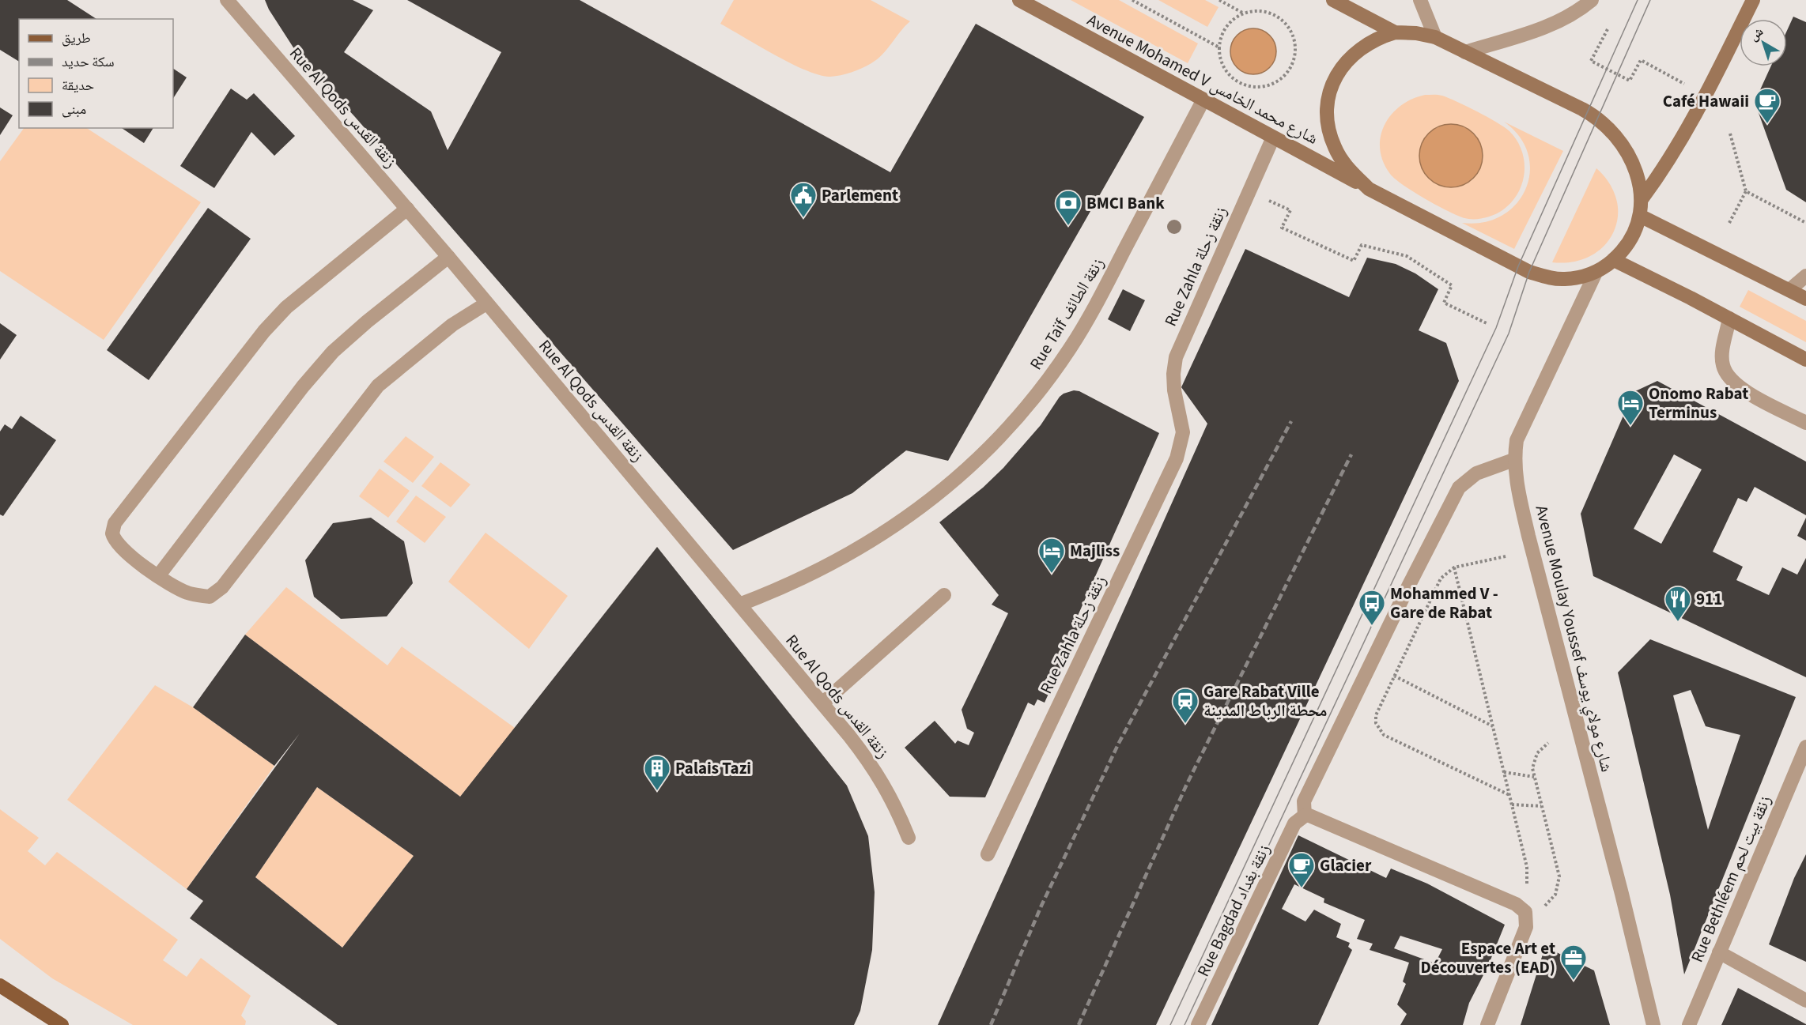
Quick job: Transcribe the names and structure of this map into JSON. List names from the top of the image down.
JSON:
{
  "streets": {
    "main road": ["Avenue Mohamed V شارع محمد الخامس"],
    "street": [
      "Rue Al Qods زنقة القدس",
      "Rue Zahla زنقة زحلة",
      "Rue Taïf زنقة الطائف",
      "Avenue Moulay Youssef شارع مولاي يوسف",
      "Rue Bethléem زنقة بيت لحم",
      "Rue Bagdad زنقة بغداد"
    ]
  },
  "crossings": [
    ["Avenue Mohamed V شارع محمد الخامس", "Rue Zahla زنقة زحلة"],
    ["Avenue Mohamed V شارع محمد الخامس", "Rue Taïf زنقة الطائف"],
    ["Avenue Mohamed V شارع محمد الخامس", "Avenue Moulay Youssef شارع مولاي يوسف"],
    ["Rue Al Qods زنقة القدس", "Rue Taïf زنقة الطائف"]
  ],
  "places": {
    "cafe": ["Café Hawaii", "Glacier"],
    "public building": ["Parlement"],
    "bank": ["BMCI Bank"],
    "hotel": ["Onomo Rabat Terminus", "Majliss"],
    "restaurant": ["911"],
    "bus stop": ["Mohammed V - Gare de Rabat"],
    "station": ["Gare Rabat Ville محطة الرباط المدينة"],
    "building": ["Palais Tazi"],
    "office": ["Espace Art et Découvertes (EAD)"]
  },
  "legend": [
    "طريق",
    "سكة حديد",
    "حديقة",
    "مبنى"
  ],
  "north": "top left"
}
